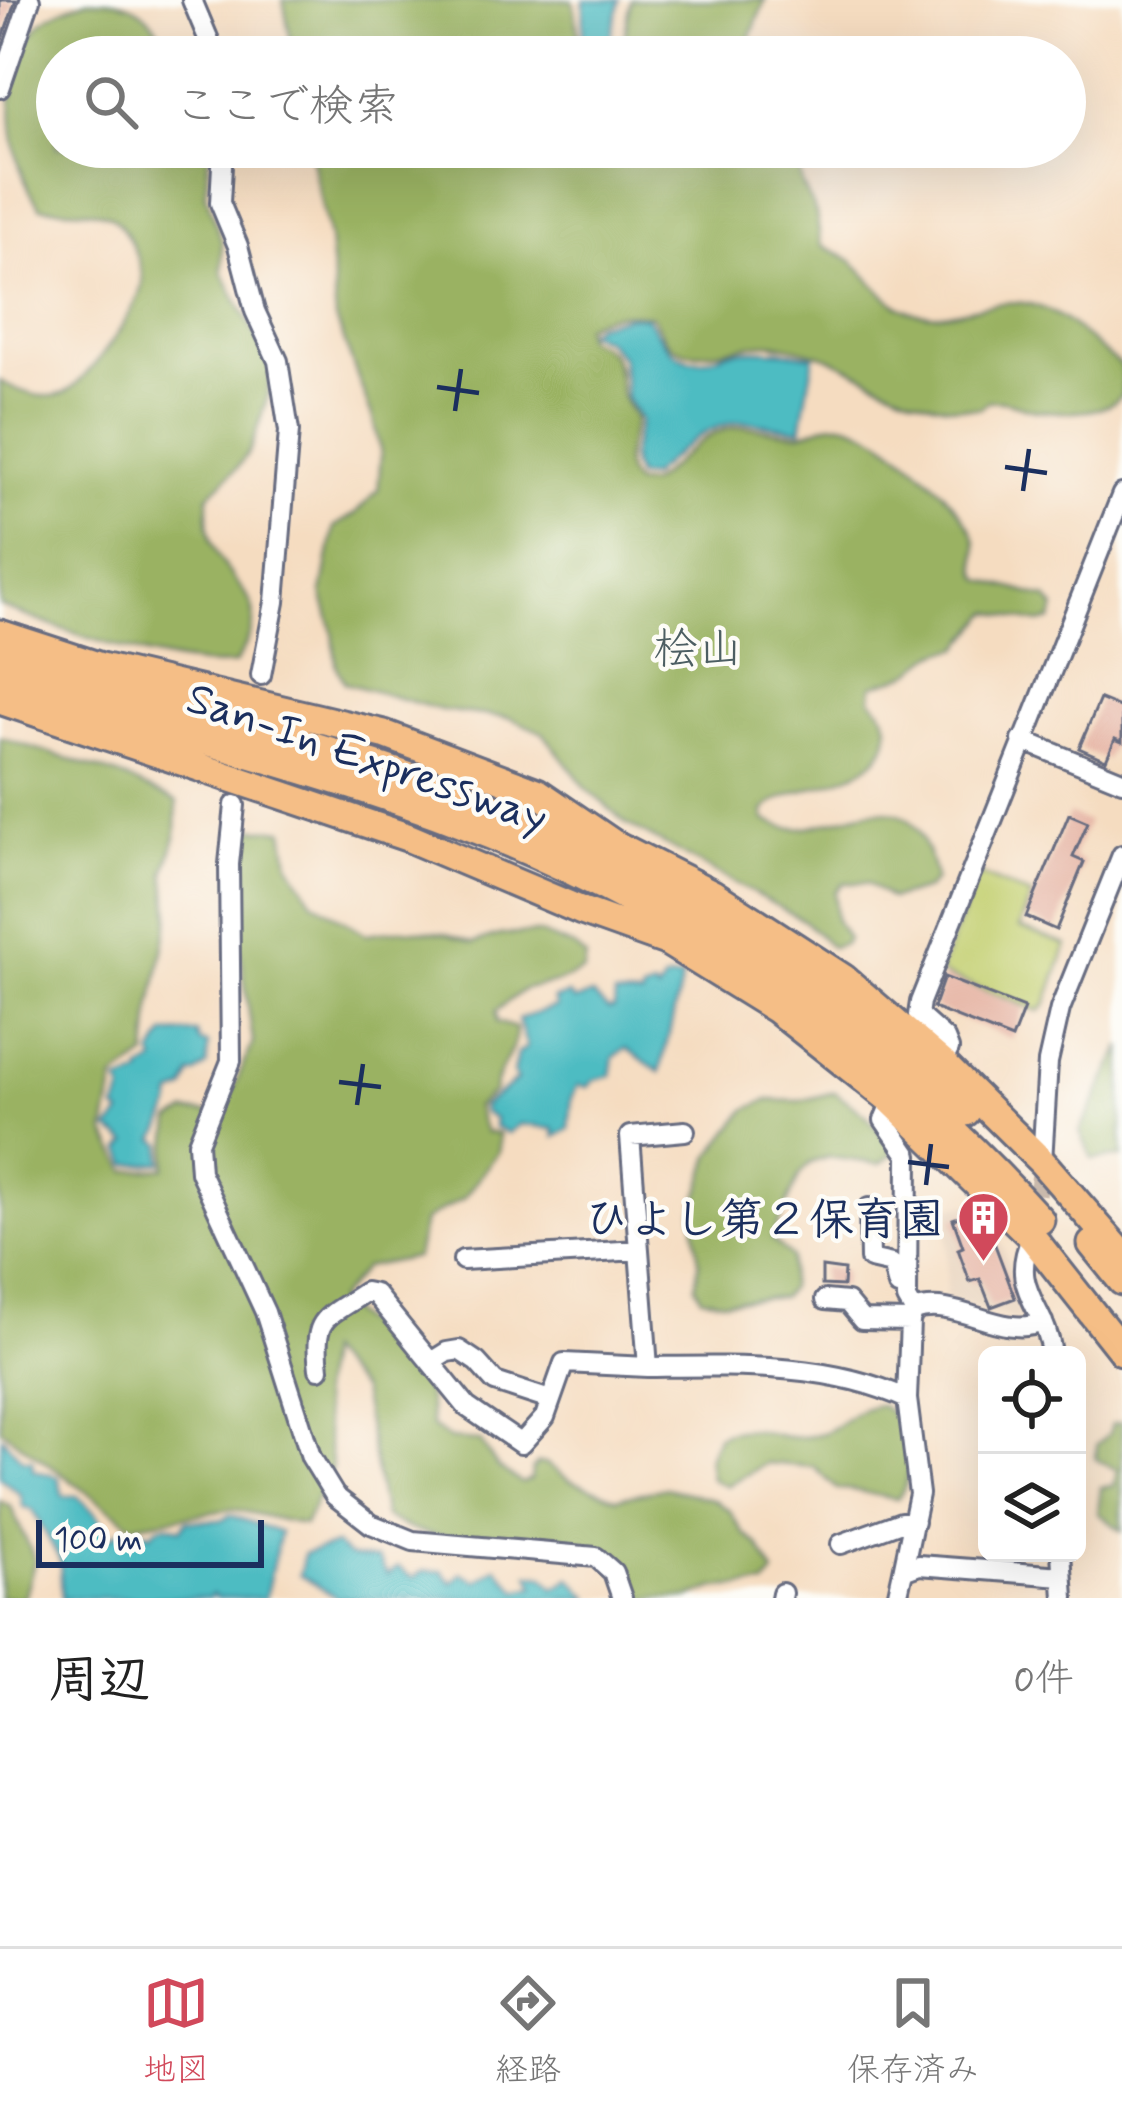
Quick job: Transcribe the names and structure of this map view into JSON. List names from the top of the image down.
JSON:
{
  "streets": {
    "highway": ["San-In Expressway"]
  },
  "parks": ["桧山"],
  "places": {
    "building": ["ひよし第２保育園"]
  },
  "scale_bar": "100 m",
  "page": {
    "search": "ここで検索",
    "scale": "100 m",
    "heading": ["周辺", "0件"],
    "nav": ["地図", "経路", "保存済み"]
  }
}
